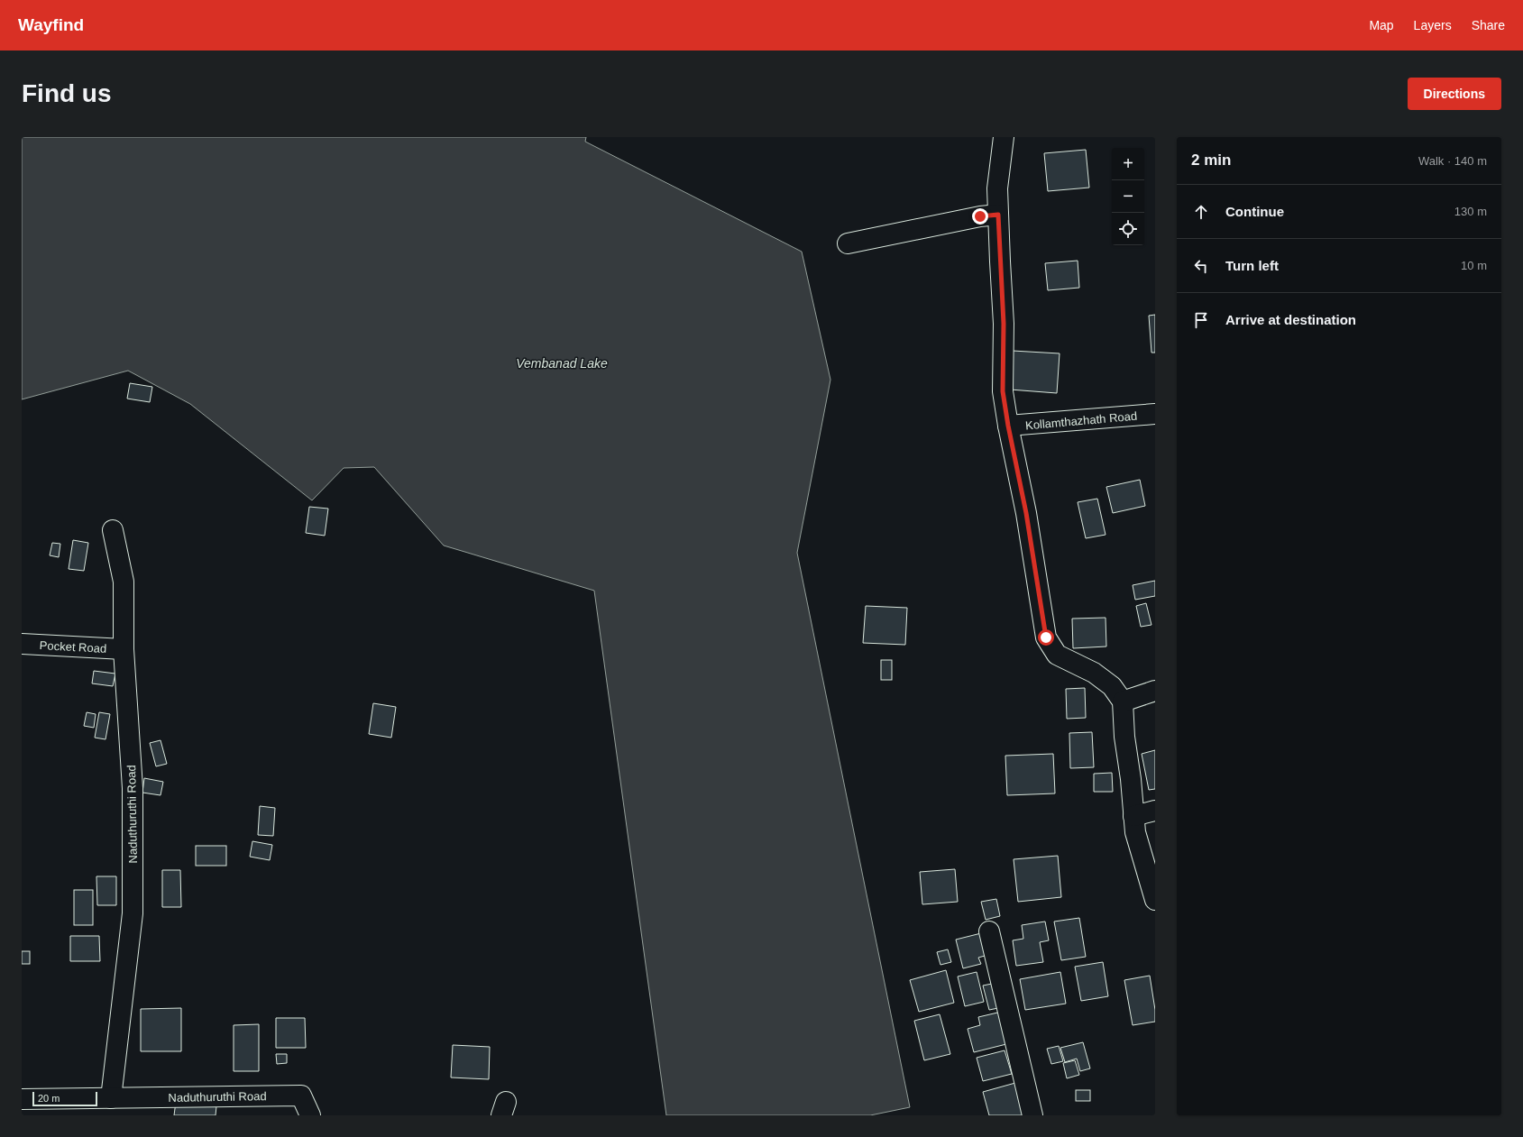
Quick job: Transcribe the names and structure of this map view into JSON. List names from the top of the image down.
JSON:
{
  "streets": {
    "street": ["Kollamthazhath Road", "Pocket Road", "Naduthuruthi Road"]
  },
  "crossings": [
    ["Pocket Road", "Naduthuruthi Road"]
  ],
  "water": ["Vembanad Lake"],
  "scale_bar": "20 m",
  "page": {
    "header": "Wayfind",
    "nav": ["Map", "Layers", "Share"],
    "buttons": "Directions",
    "title": "Find us",
    "heading": ["2 min", "Walk · 140 m"],
    "map_buttons": ["+", "−"],
    "list": [
      ["Continue", "130 m"],
      ["Turn left", "10 m"],
      "Arrive at destination"
    ],
    "scale": "20 m"
  }
}
